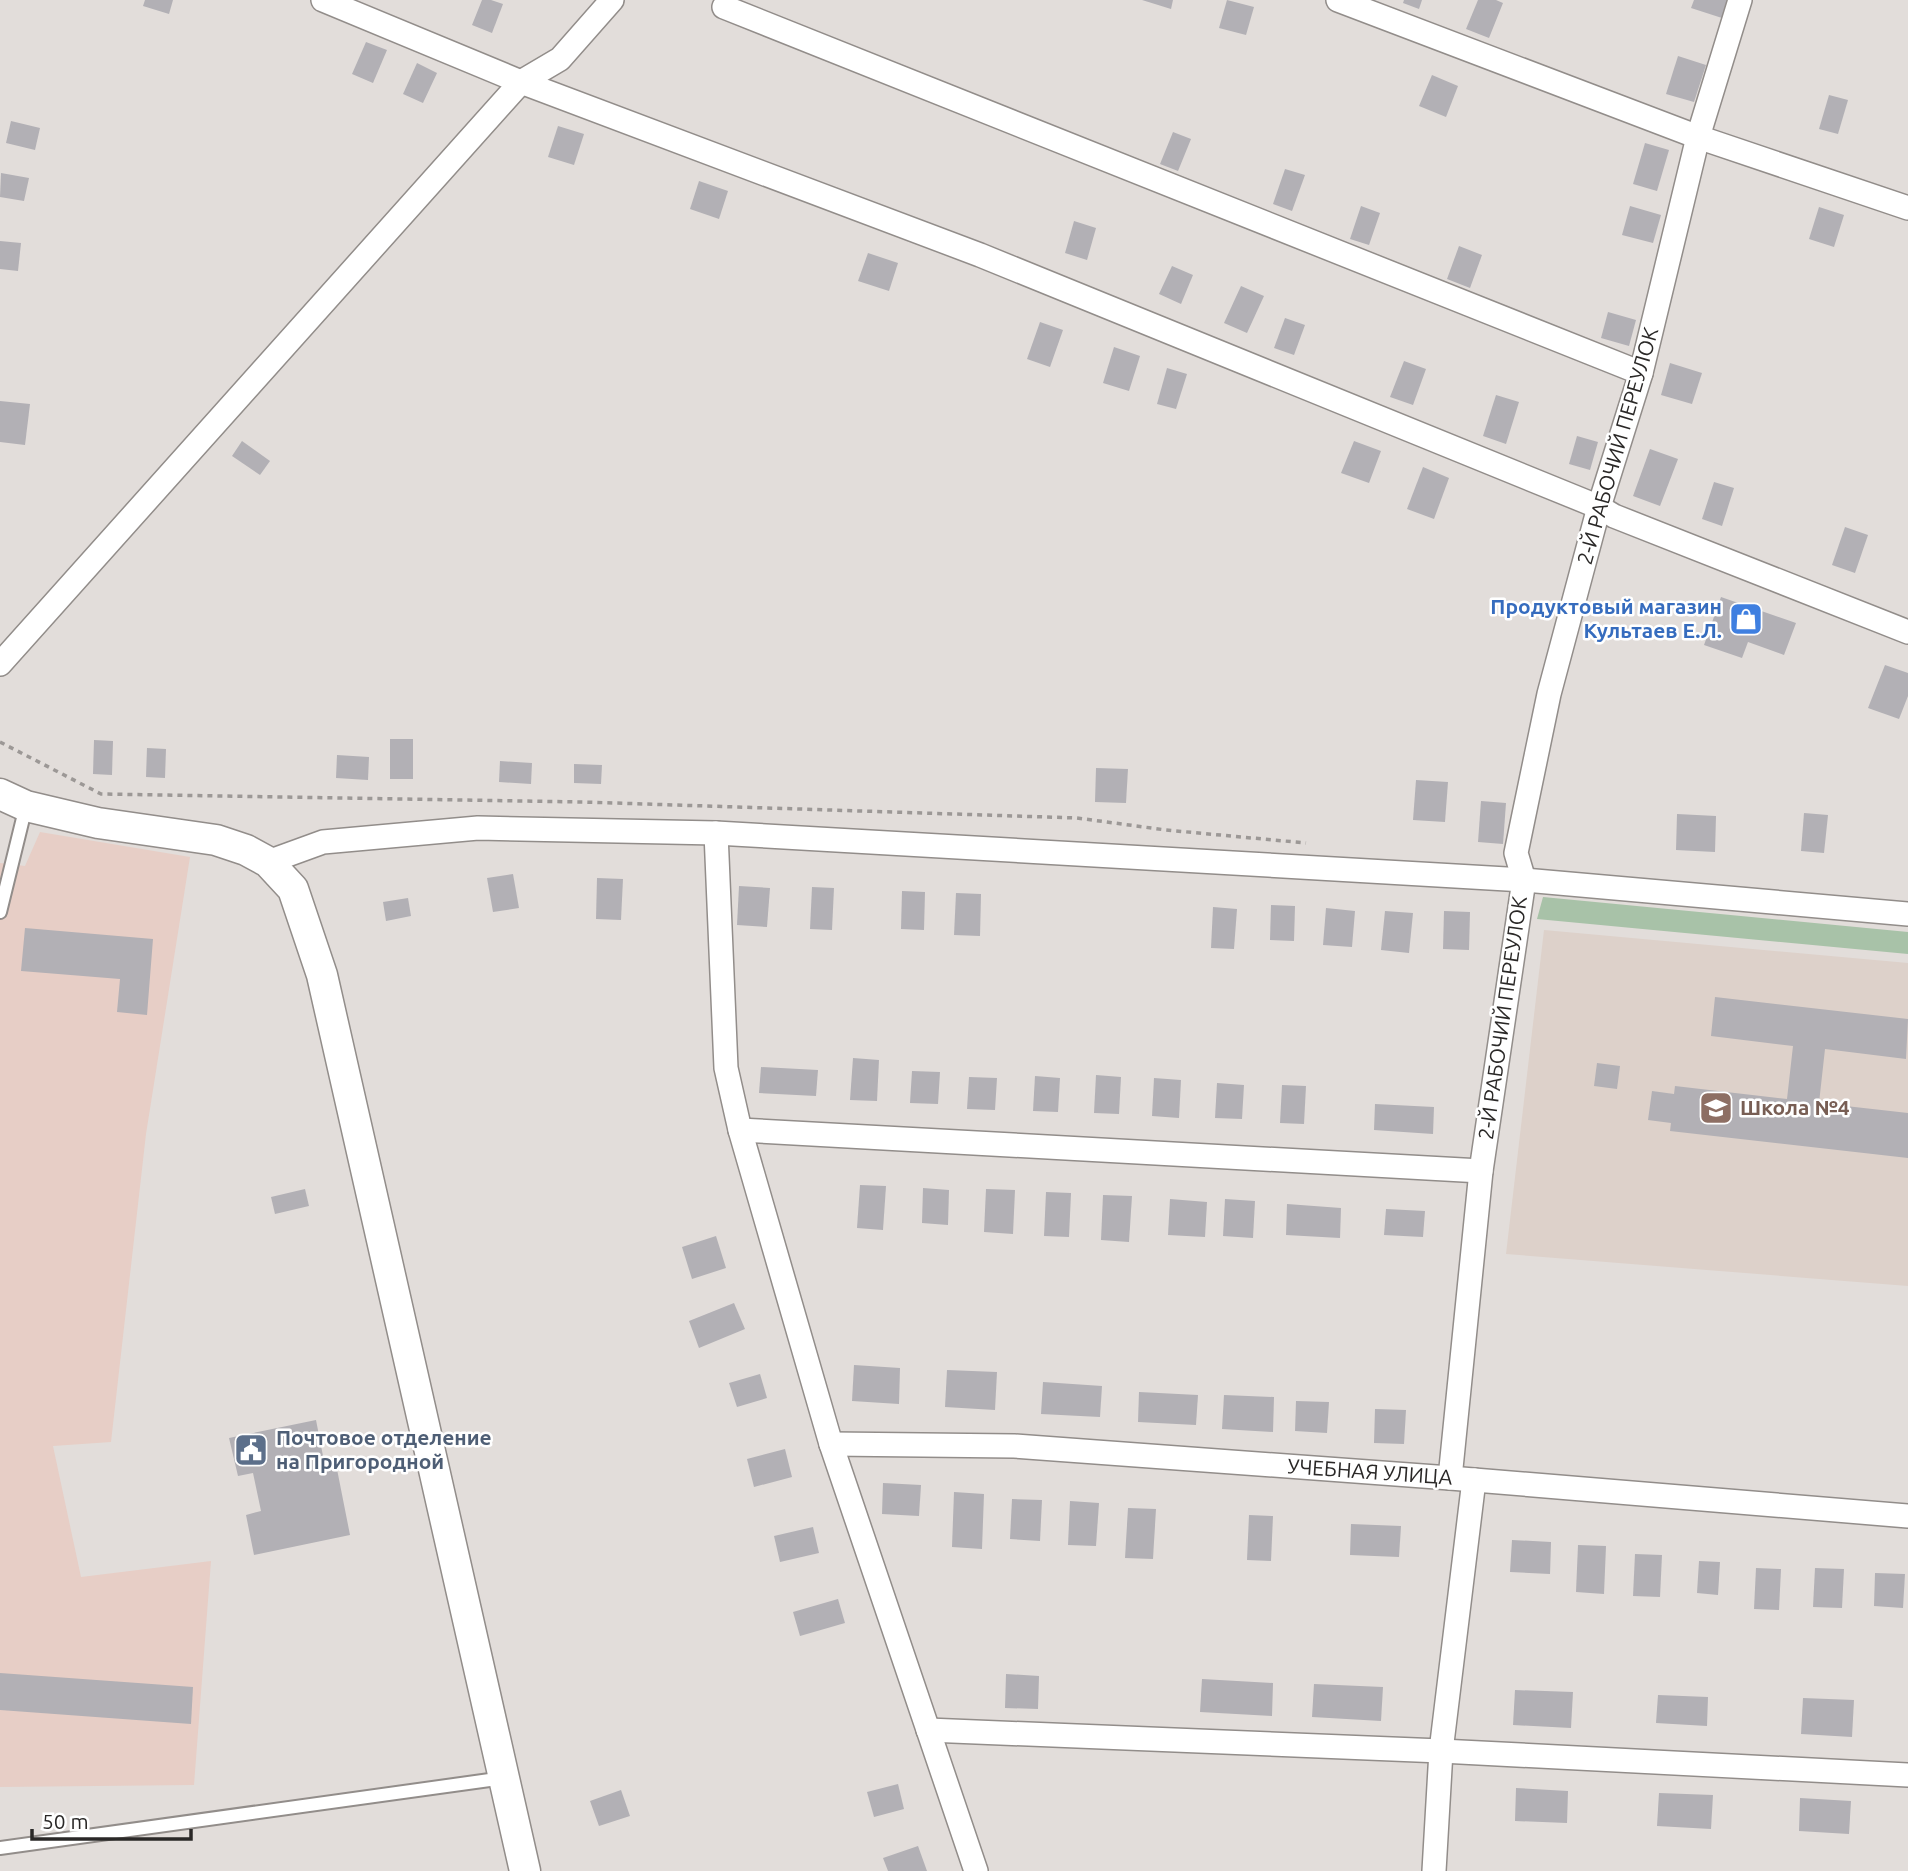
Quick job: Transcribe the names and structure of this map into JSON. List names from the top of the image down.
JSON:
{
  "streets": {
    "street": ["2-Й РАБОЧИЙ ПЕРЕУЛОК", "УЧЕБНАЯ УЛИЦА"]
  },
  "crossings": [
    ["2-Й РАБОЧИЙ ПЕРЕУЛОК", "УЧЕБНАЯ УЛИЦА"]
  ],
  "places": {
    "shop": ["Продуктовый магазин Культаев Е.Л."],
    "school or university": ["Школа №4"],
    "public building": ["Почтовое отделение на Пригородной"]
  },
  "scale_bar": "50 m"
}
